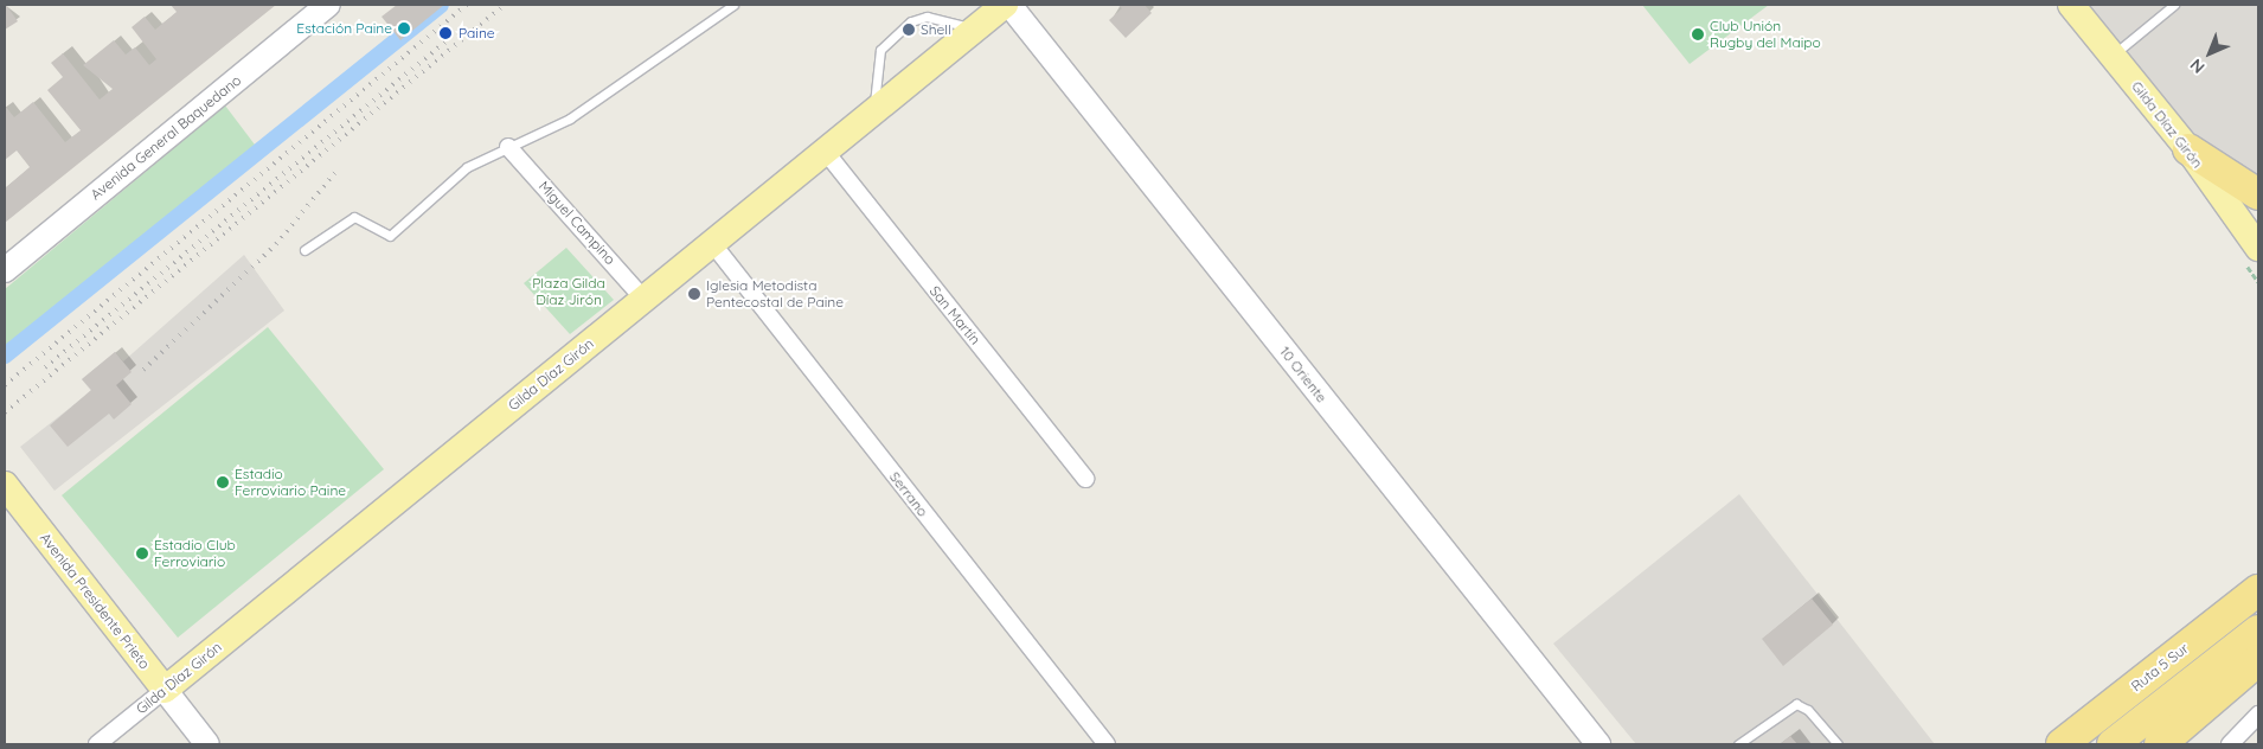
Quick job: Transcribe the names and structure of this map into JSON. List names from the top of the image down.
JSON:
{
  "streets": {
    "highway": ["Ruta 5 Sur"],
    "main road": ["Gilda Díaz Girón", "Avenida Presidente Prieto"],
    "street": [
      "Avenida General Baquedano",
      "Miguel Campino",
      "San Martín",
      "10 Oriente",
      "Serrano"
    ]
  },
  "crossings": [
    ["Gilda Díaz Girón", "Miguel Campino"],
    ["Gilda Díaz Girón", "San Martín"],
    ["Gilda Díaz Girón", "Serrano"],
    ["Gilda Díaz Girón", "Avenida Presidente Prieto"]
  ],
  "parks": ["Plaza Gilda Díaz Jirón"],
  "places": [
    "Estación Paine",
    "Shell",
    "Paine",
    "Club Unión Rugby del Maipo",
    "Iglesia Metodista Pentecostal de Paine",
    "Estadio Ferroviario Paine",
    "Estadio Club Ferroviario"
  ],
  "north": "bottom left"
}
